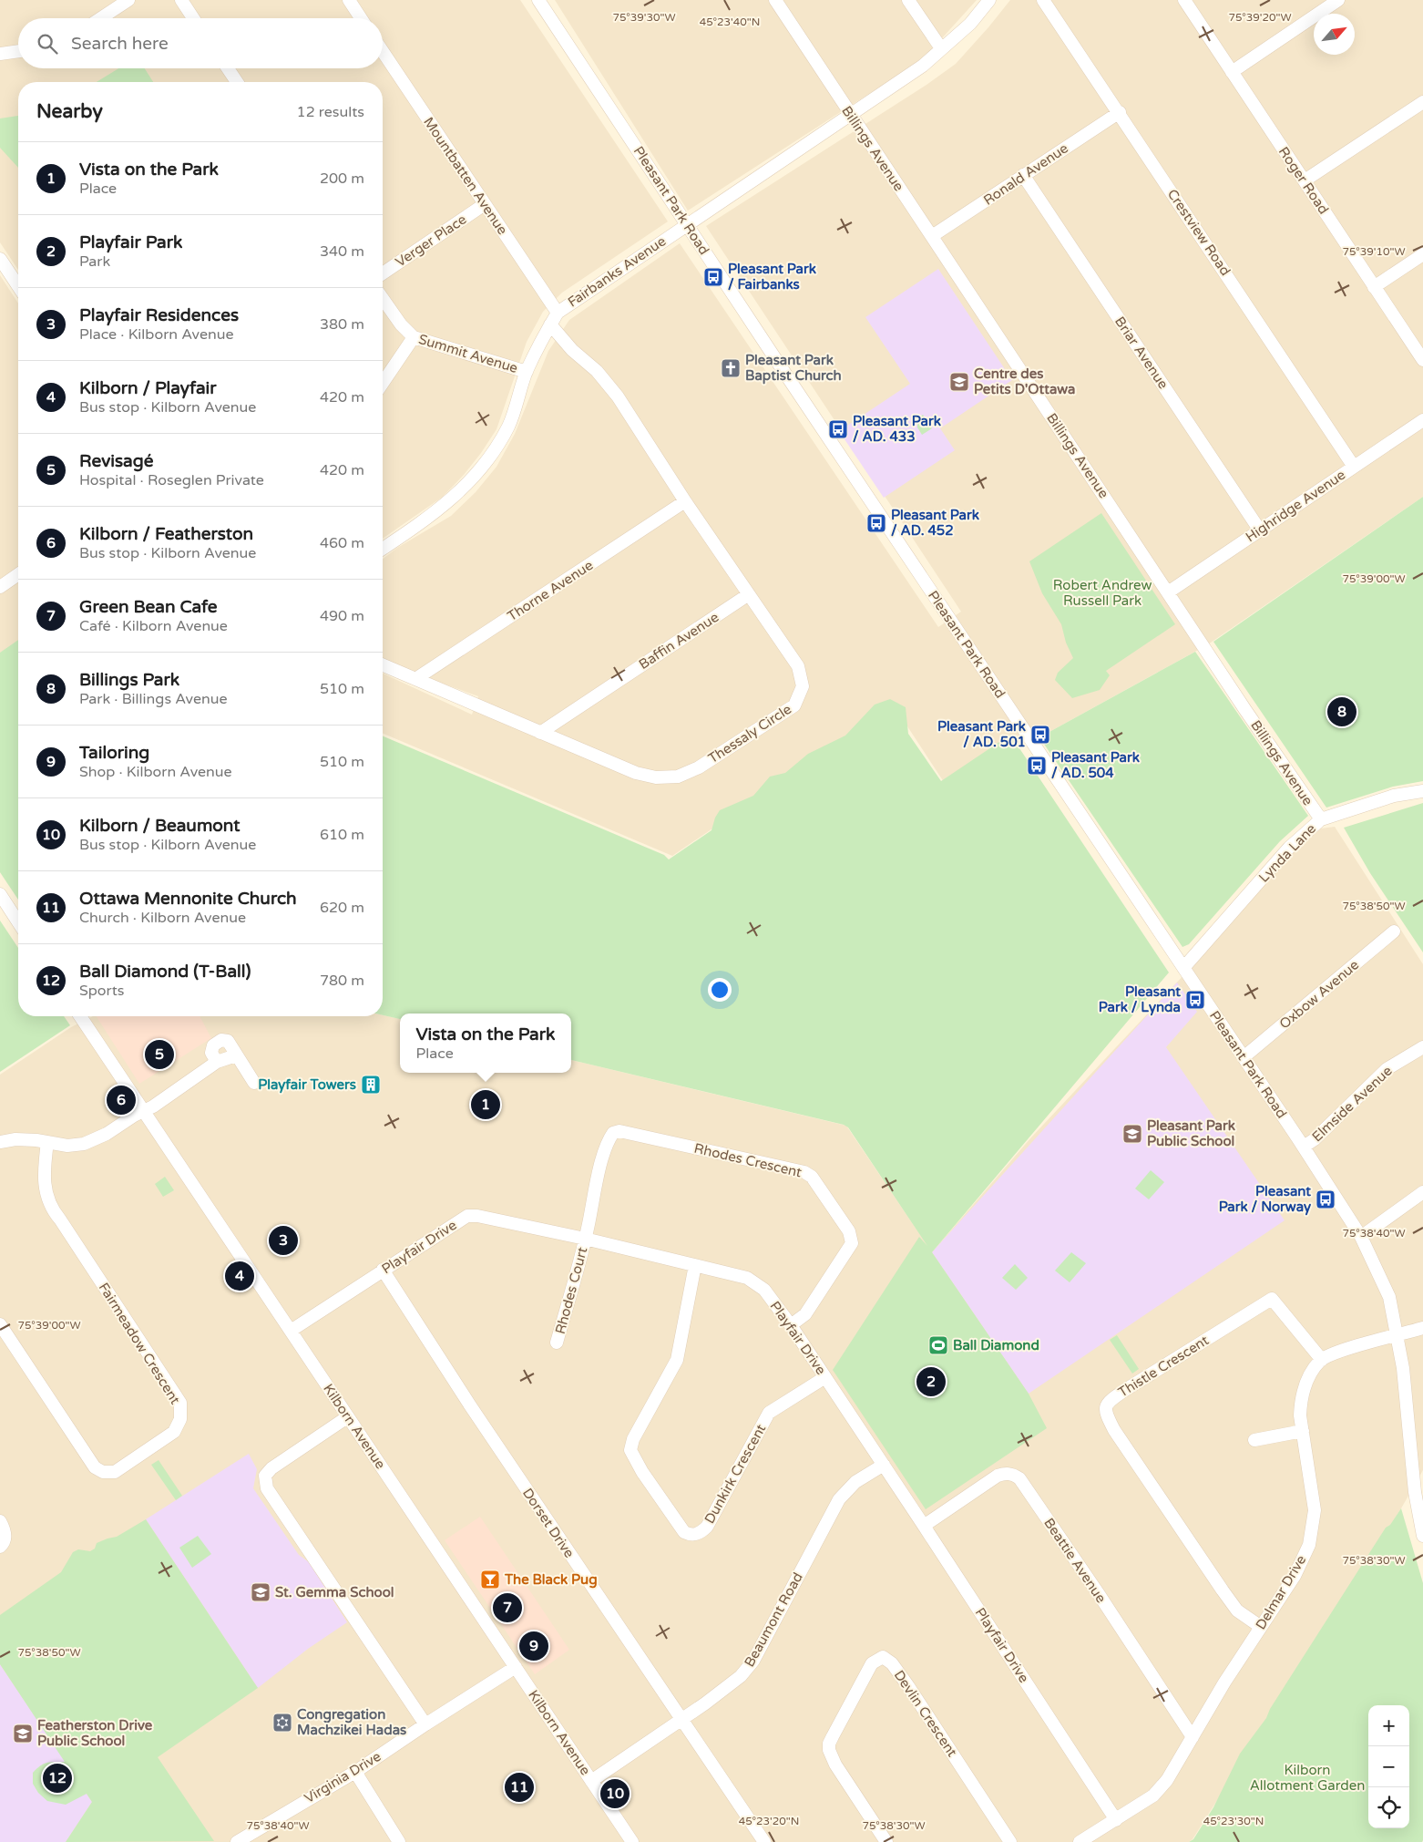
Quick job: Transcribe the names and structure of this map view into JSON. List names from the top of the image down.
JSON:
{
  "streets": {
    "street": [
      "Billings Avenue",
      "Ronald Avenue",
      "Mountbatten Avenue",
      "Roger Road",
      "Pleasant Park Road",
      "Crestview Road",
      "Verger Place",
      "Fairbanks Avenue",
      "Briar Avenue",
      "Summit Avenue",
      "Highridge Avenue",
      "Thorne Avenue",
      "Baffin Avenue",
      "Thessaly Circle",
      "Lynda Lane",
      "Oxbow Avenue",
      "Elmside Avenue",
      "Rhodes Crescent",
      "Playfair Drive",
      "Rhodes Court",
      "Fairmeadow Crescent",
      "Thistle Crescent",
      "Kilborn Avenue",
      "Dunkirk Crescent",
      "Dorset Drive",
      "Beattie Avenue",
      "Delmar Drive",
      "Beaumont Road",
      "Devlin Crescent",
      "Virginia Drive"
    ]
  },
  "crossings": [
    ["Billings Avenue", "Ronald Avenue"],
    ["Billings Avenue", "Fairbanks Avenue"],
    ["Billings Avenue", "Highridge Avenue"],
    ["Billings Avenue", "Lynda Lane"],
    ["Ronald Avenue", "Crestview Road"],
    ["Ronald Avenue", "Briar Avenue"],
    ["Mountbatten Avenue", "Verger Place"],
    ["Mountbatten Avenue", "Fairbanks Avenue"],
    ["Pleasant Park Road", "Fairbanks Avenue"],
    ["Pleasant Park Road", "Lynda Lane"],
    ["Pleasant Park Road", "Oxbow Avenue"],
    ["Pleasant Park Road", "Elmside Avenue"],
    ["Crestview Road", "Highridge Avenue"],
    ["Fairbanks Avenue", "Summit Avenue"],
    ["Fairbanks Avenue", "Thessaly Circle"],
    ["Briar Avenue", "Highridge Avenue"],
    ["Thorne Avenue", "Thessaly Circle"],
    ["Baffin Avenue", "Thessaly Circle"],
    ["Rhodes Crescent", "Playfair Drive"],
    ["Rhodes Crescent", "Rhodes Court"],
    ["Playfair Drive", "Rhodes Court"],
    ["Playfair Drive", "Kilborn Avenue"],
    ["Playfair Drive", "Dunkirk Crescent"],
    ["Playfair Drive", "Dorset Drive"],
    ["Playfair Drive", "Beattie Avenue"],
    ["Playfair Drive", "Delmar Drive"],
    ["Playfair Drive", "Beaumont Road"],
    ["Thistle Crescent", "Delmar Drive"],
    ["Kilborn Avenue", "Beaumont Road"],
    ["Kilborn Avenue", "Virginia Drive"],
    ["Dorset Drive", "Beaumont Road"],
    ["Beattie Avenue", "Delmar Drive"]
  ],
  "parks": ["Robert Andrew Russell Park", "Kilborn Allotment Garden"],
  "places": {
    "bus stop": [
      "Pleasant Park / Fairbanks",
      "Pleasant Park / AD. 433",
      "Pleasant Park / AD. 452",
      "Pleasant Park / AD. 501",
      "Pleasant Park / AD. 504",
      "Pleasant Park / Lynda",
      "Pleasant Park / Norway"
    ],
    "church": ["Pleasant Park Baptist Church"],
    "school or university": [
      "Centre des Petits D'Ottawa",
      "Pleasant Park Public School",
      "St. Gemma School",
      "Featherston Drive Public School"
    ],
    "building": ["Playfair Towers"],
    "sports": ["Ball Diamond"],
    "bar": ["The Black Pug"],
    "synagogue": ["Congregation Machzikei Hadas"]
  },
  "north": "top right",
  "page": {
    "search": "Search here",
    "heading": ["Nearby", "12 results"],
    "list": [
      {
        "mark": "1",
        "name": "Vista on the Park",
        "note": "Place",
        "value": "200 m"
      },
      {
        "mark": "2",
        "name": "Playfair Park",
        "note": "Park",
        "value": "340 m"
      },
      {
        "mark": "3",
        "name": "Playfair Residences",
        "note": "Place · Kilborn Avenue",
        "value": "380 m"
      },
      {
        "mark": "4",
        "name": "Kilborn / Playfair",
        "note": "Bus stop · Kilborn Avenue",
        "value": "420 m"
      },
      {
        "mark": "5",
        "name": "Revisagé",
        "note": "Hospital · Roseglen Private",
        "value": "420 m"
      },
      {
        "mark": "6",
        "name": "Kilborn / Featherston",
        "note": "Bus stop · Kilborn Avenue",
        "value": "460 m"
      },
      {
        "mark": "7",
        "name": "Green Bean Cafe",
        "note": "Café · Kilborn Avenue",
        "value": "490 m"
      },
      {
        "mark": "8",
        "name": "Billings Park",
        "note": "Park · Billings Avenue",
        "value": "510 m"
      },
      {
        "mark": "9",
        "name": "Tailoring",
        "note": "Shop · Kilborn Avenue",
        "value": "510 m"
      },
      {
        "mark": "10",
        "name": "Kilborn / Beaumont",
        "note": "Bus stop · Kilborn Avenue",
        "value": "610 m"
      },
      {
        "mark": "11",
        "name": "Ottawa Mennonite Church",
        "note": "Church · Kilborn Avenue",
        "value": "620 m"
      },
      {
        "mark": "12",
        "name": "Ball Diamond (T-Ball)",
        "note": "Sports",
        "value": "780 m"
      }
    ],
    "pins": [
      "8",
      "5",
      "6",
      "1",
      "3",
      "4",
      "2",
      "7",
      "9",
      "12",
      "11",
      "10"
    ],
    "popup": ["Vista on the Park", "Place"],
    "map_buttons": ["+", "−"]
  },
  "coordinates": [
    "75°39'30\"W",
    "75°39'20\"W",
    "45°23'40\"N",
    "75°39'10\"W",
    "75°39'00\"W",
    "75°38'50\"W",
    "75°38'40\"W",
    "75°38'30\"W",
    "45°23'20\"N",
    "45°23'30\"N"
  ]
}
